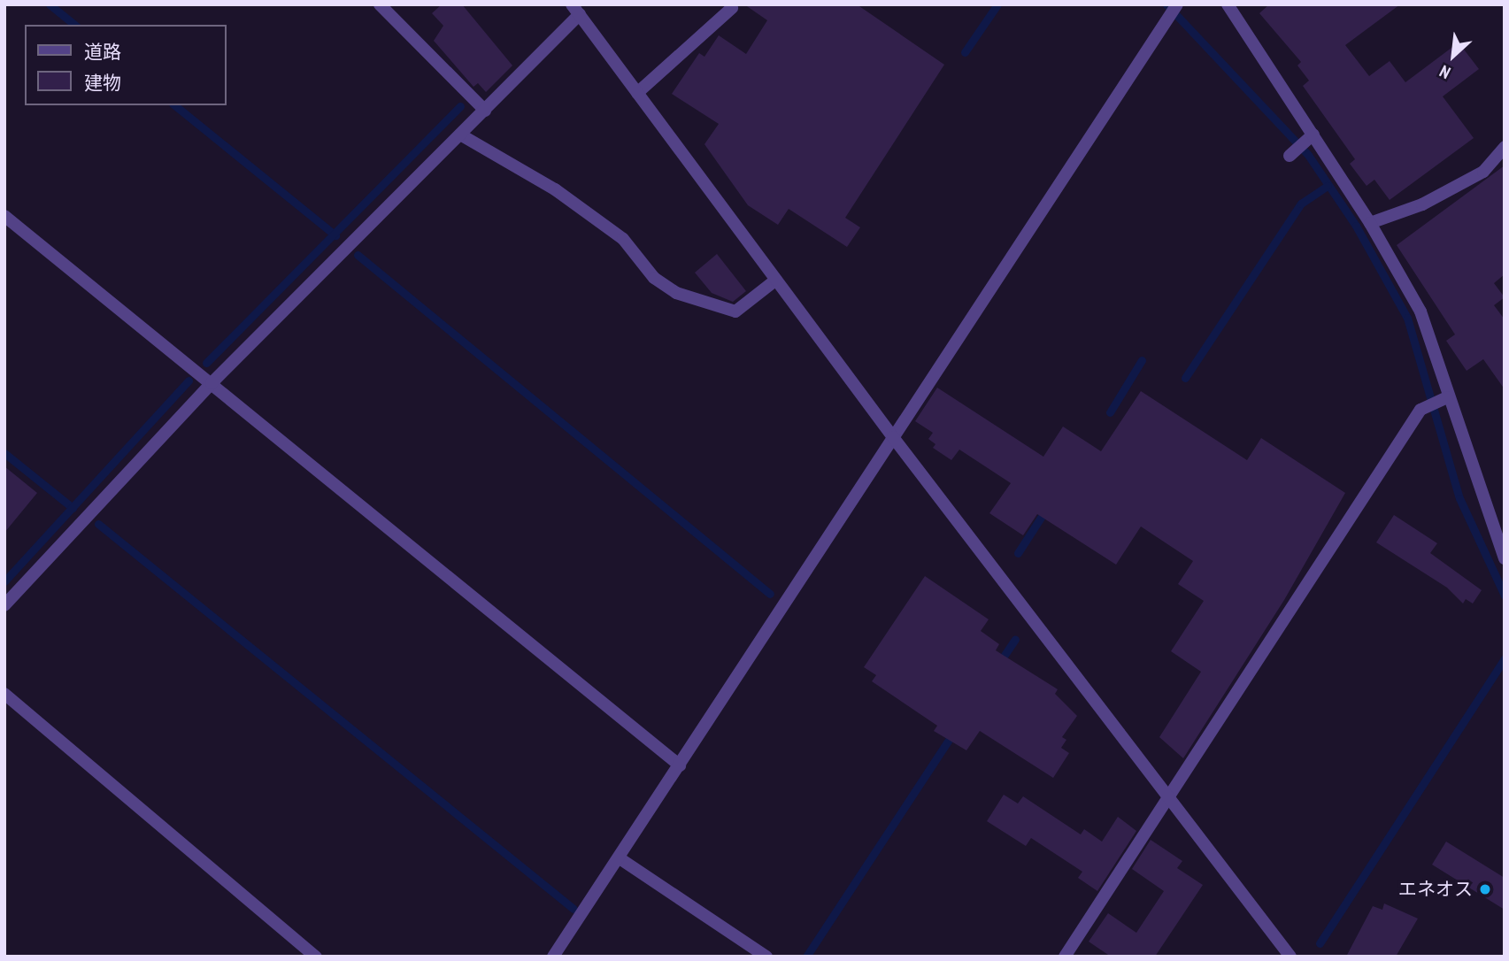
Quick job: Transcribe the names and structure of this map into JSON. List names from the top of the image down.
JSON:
{
  "places": ["エネオス"],
  "legend": ["道路", "建物"],
  "north": "bottom left"
}
